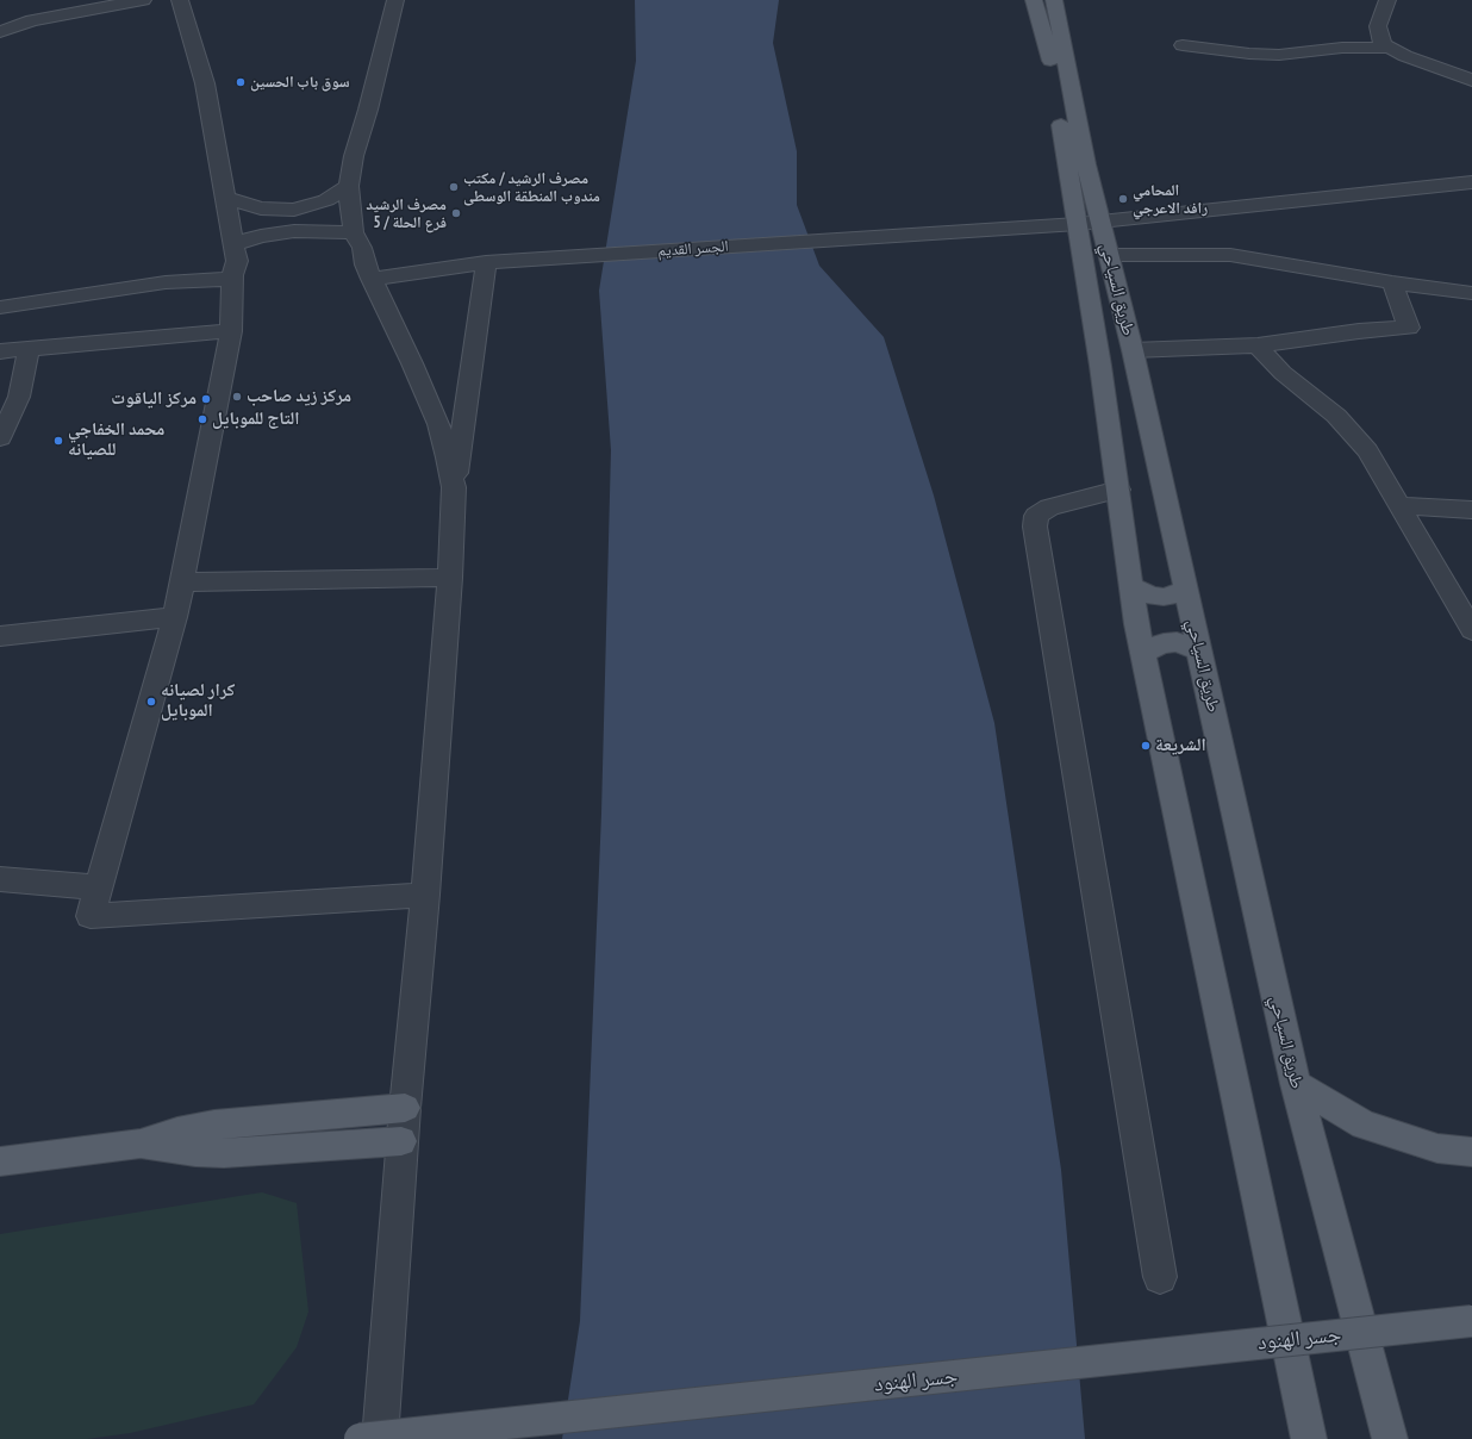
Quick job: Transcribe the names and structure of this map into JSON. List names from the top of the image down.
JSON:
{
  "streets": {
    "main road": ["طريق السياحي", "جسر الهنود"],
    "street": ["الجسر القديم"]
  },
  "crossings": [
    ["الجسر القديم", "طريق السياحي"]
  ],
  "places": [
    "سوق باب الحسين",
    "مصرف الرشيد / مكتب مندوب المنطقة الوسطى",
    "المحامي رافد الاعرجي",
    "مصرف الرشيد فرع الحلة / 5",
    "مركز زيد صاحب",
    "مركز الياقوت",
    "التاج للموبايل",
    "محمد الخفاجي للصيانه",
    "كرار لصيانه الموبايل",
    "الشريعة"
  ]
}
